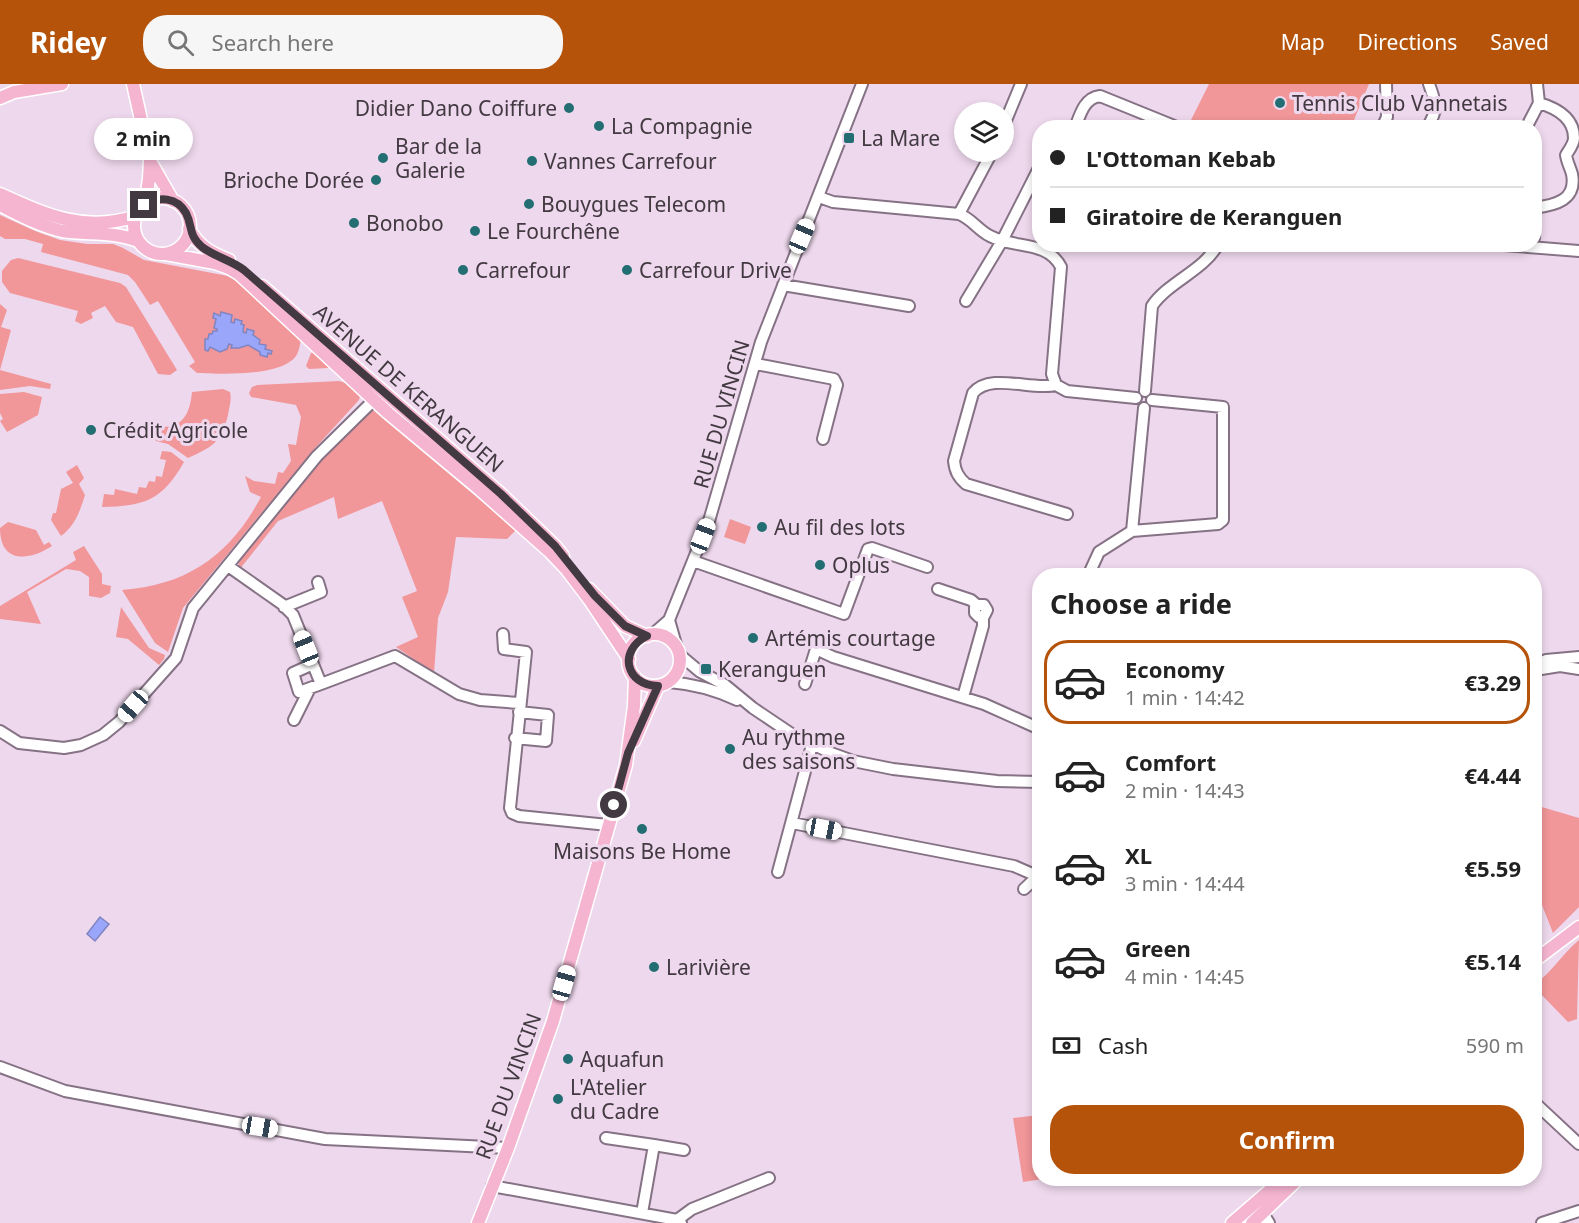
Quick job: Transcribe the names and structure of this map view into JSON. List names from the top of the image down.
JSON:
{
  "streets": {
    "main road": ["AVENUE DE KERANGUEN", "RUE DU VINCIN"]
  },
  "crossings": [
    ["AVENUE DE KERANGUEN", "RUE DU VINCIN"]
  ],
  "places": {
    "other": [
      "Tennis Club Vannetais",
      "Didier Dano Coiffure",
      "La Compagnie",
      "Bar de la Galerie",
      "Vannes Carrefour",
      "Brioche Dorée",
      "Bouygues Telecom",
      "Bonobo",
      "Le Fourchêne",
      "Carrefour",
      "Carrefour Drive",
      "Crédit Agricole",
      "Au fil des lots",
      "Oplus",
      "Artémis courtage",
      "Au rythme des saisons",
      "Maisons Be Home",
      "Larivière",
      "Aquafun",
      "L'Atelier du Cadre"
    ],
    "transit": ["La Mare", "Keranguen"]
  },
  "page": {
    "header": "Ridey",
    "search": "Search here",
    "nav": ["Map", "Directions", "Saved"],
    "bubble": "2 min",
    "banner": ["L'Ottoman Kebab", "Giratoire de Keranguen"],
    "heading": "Choose a ride",
    "list": [
      {
        "name": "Economy",
        "note": "1 min · 14:42",
        "value": "€3.29"
      },
      {
        "name": "Comfort",
        "note": "2 min · 14:43",
        "value": "€4.44"
      },
      {
        "name": "XL",
        "note": "3 min · 14:44",
        "value": "€5.59"
      },
      {
        "name": "Green",
        "note": "4 min · 14:45",
        "value": "€5.14"
      }
    ],
    "pay": ["Cash", "590 m"],
    "buttons": "Confirm"
  }
}
